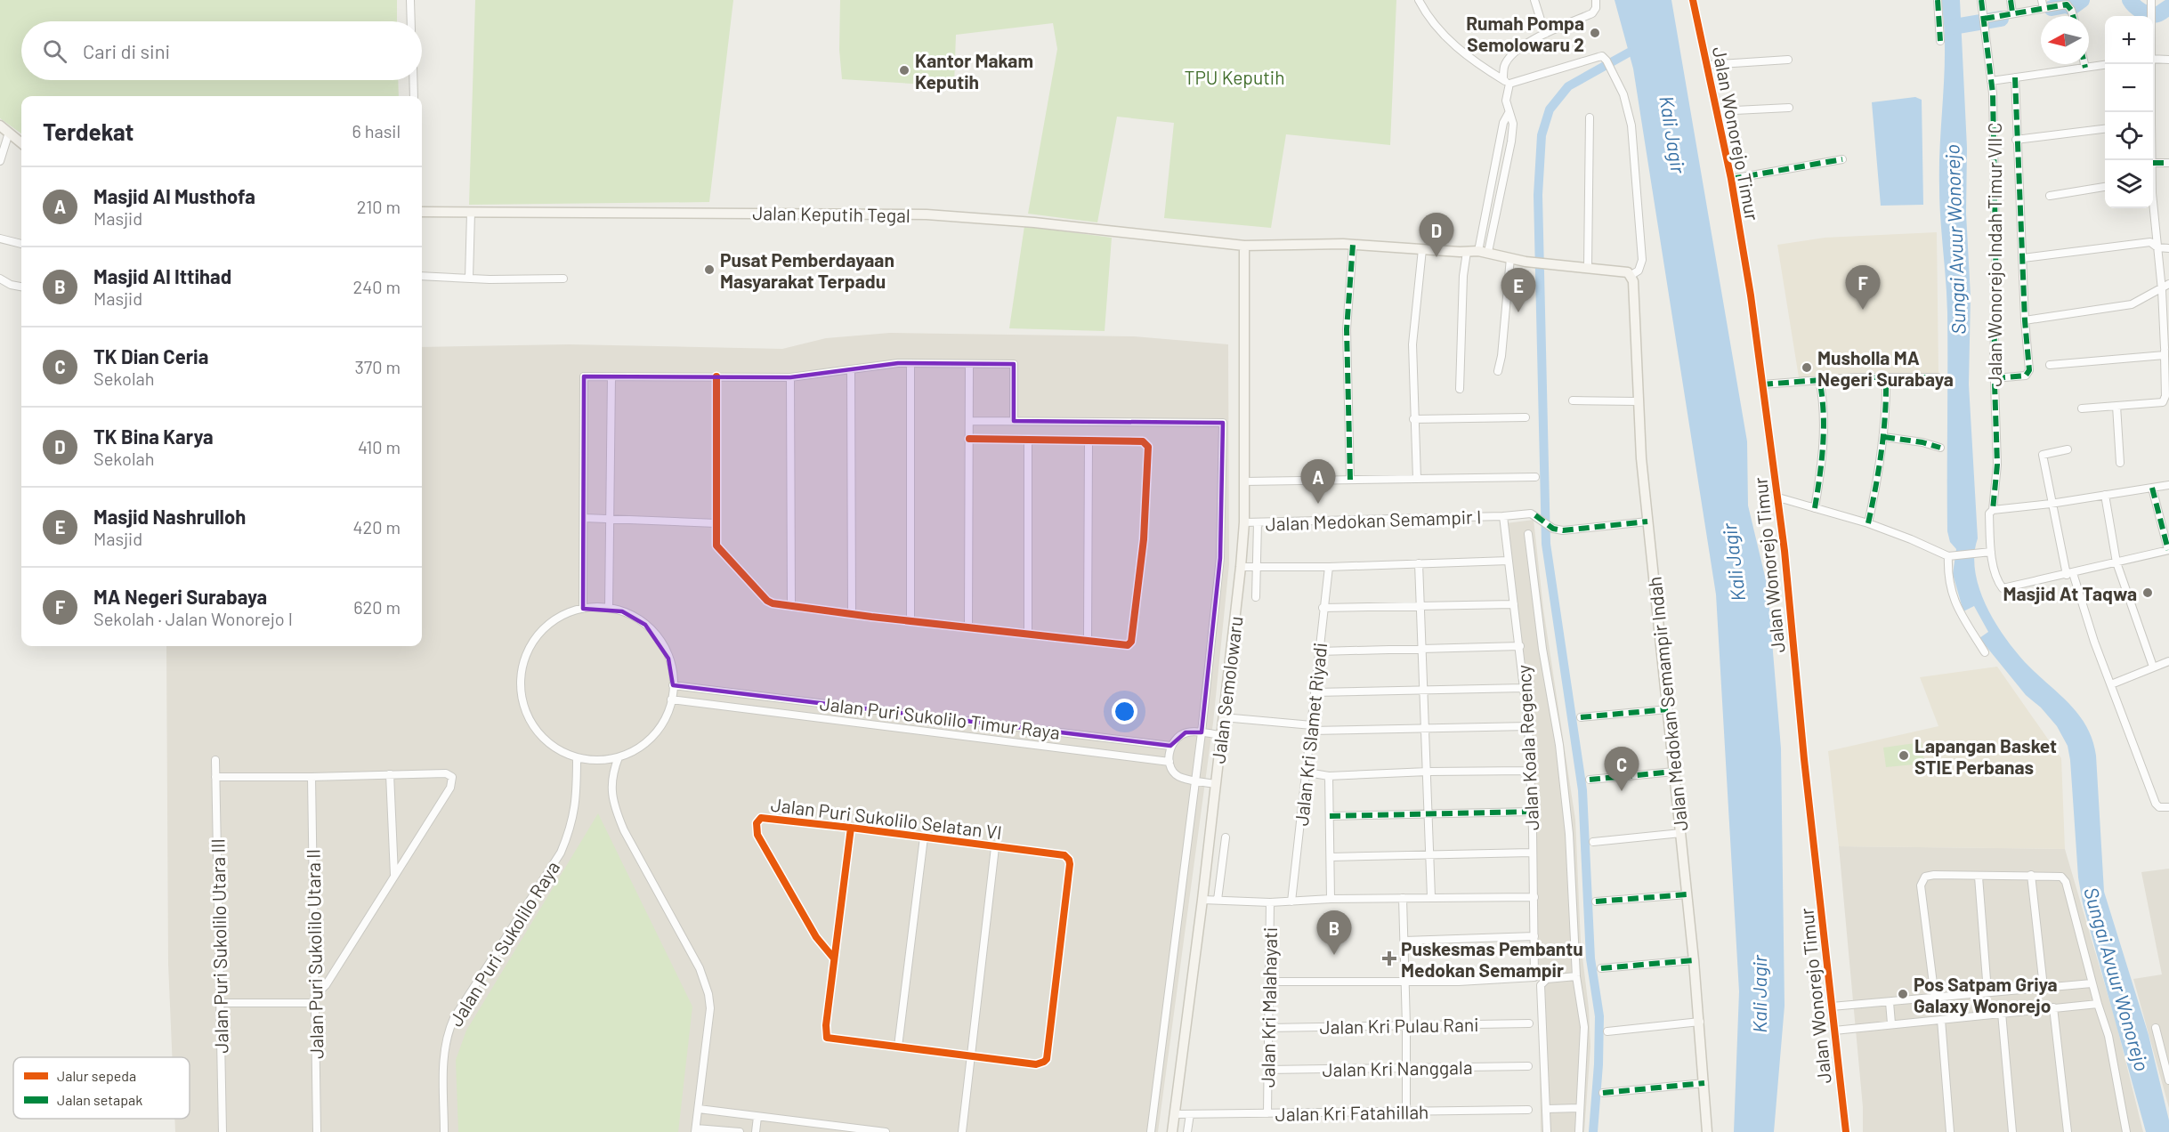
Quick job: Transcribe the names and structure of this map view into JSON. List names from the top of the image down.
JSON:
{
  "streets": {
    "main road": ["Jalan Keputih Tegal", "Jalan Semolowaru", "Jalan Medokan Semampir Indah"],
    "street": [
      "Jalan Wonorejo Timur",
      "Jalan Wonorejo Indah Timur VII C",
      "Jalan Medokan Semampir I",
      "Jalan Puri Sukolilo Timur Raya",
      "Jalan Kri Slamet Riyadi",
      "Jalan Koala Regency",
      "Jalan Puri Sukolilo Selatan VI",
      "Jalan Puri Sukolilo Raya",
      "Jalan Puri Sukolilo Utara III",
      "Jalan Puri Sukolilo Utara II",
      "Jalan Kri Malahayati",
      "Jalan Kri Pulau Rani",
      "Jalan Kri Nanggala",
      "Jalan Kri Fatahillah"
    ]
  },
  "crossings": [
    ["Jalan Keputih Tegal", "Jalan Semolowaru"],
    ["Jalan Medokan Semampir I", "Jalan Semolowaru"],
    ["Jalan Medokan Semampir I", "Jalan Medokan Semampir Indah"],
    ["Jalan Medokan Semampir I", "Jalan Koala Regency"],
    ["Jalan Semolowaru", "Jalan Kri Fatahillah"],
    ["Jalan Puri Sukolilo Timur Raya", "Jalan Puri Sukolilo Raya"],
    ["Jalan Kri Malahayati", "Jalan Kri Pulau Rani"],
    ["Jalan Kri Malahayati", "Jalan Kri Nanggala"],
    ["Jalan Kri Malahayati", "Jalan Kri Fatahillah"]
  ],
  "water": ["Kali Jagir", "Sungai Avuur Wonorejo"],
  "parks": ["TPU Keputih"],
  "places": {
    "other": [
      "Rumah Pompa Semolowaru 2",
      "Kantor Makam Keputih",
      "Pusat Pemberdayaan Masyarakat Terpadu",
      "Musholla MA Negeri Surabaya",
      "Masjid At Taqwa",
      "Lapangan Basket STIE Perbanas",
      "Pos Satpam Griya Galaxy Wonorejo"
    ],
    "health": ["Puskesmas Pembantu Medokan Semampir"]
  },
  "legend": ["Jalur sepeda", "Jalan setapak"],
  "north": "left",
  "page": {
    "map_buttons": ["+", "−"],
    "search": "Cari di sini",
    "heading": ["Terdekat", "6 hasil"],
    "list": [
      {
        "mark": "A",
        "name": "Masjid Al Musthofa",
        "note": "Masjid",
        "value": "210 m"
      },
      {
        "mark": "B",
        "name": "Masjid Al Ittihad",
        "note": "Masjid",
        "value": "240 m"
      },
      {
        "mark": "C",
        "name": "TK Dian Ceria",
        "note": "Sekolah",
        "value": "370 m"
      },
      {
        "mark": "D",
        "name": "TK Bina Karya",
        "note": "Sekolah",
        "value": "410 m"
      },
      {
        "mark": "E",
        "name": "Masjid Nashrulloh",
        "note": "Masjid",
        "value": "420 m"
      },
      {
        "mark": "F",
        "name": "MA Negeri Surabaya",
        "note": "Sekolah · Jalan Wonorejo I",
        "value": "620 m"
      }
    ],
    "pins": [
      "D",
      "F",
      "E",
      "A",
      "C",
      "B"
    ]
  }
}
